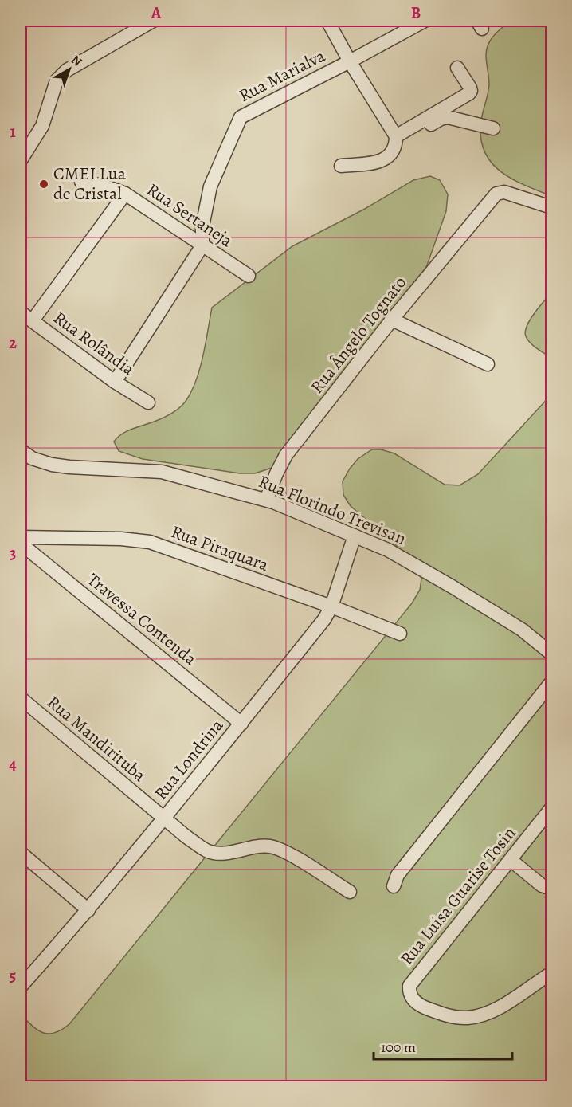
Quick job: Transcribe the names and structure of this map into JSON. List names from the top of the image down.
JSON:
{
  "streets": {
    "street": [
      "Rua Marialva",
      "Rua Sertaneja",
      "Rua Ângelo Tognato",
      "Rua Rolândia",
      "Rua Florindo Trevisan",
      "Rua Piraquara",
      "Travessa Contenda",
      "Rua Mandirituba",
      "Rua Londrina",
      "Rua Luísa Guarise Tosin"
    ]
  },
  "crossings": [
    ["Rua Marialva", "Rua Sertaneja"],
    ["Rua Ângelo Tognato", "Rua Florindo Trevisan"],
    ["Rua Florindo Trevisan", "Rua Londrina"],
    ["Rua Piraquara", "Rua Londrina"],
    ["Travessa Contenda", "Rua Londrina"],
    ["Rua Mandirituba", "Rua Londrina"]
  ],
  "places": ["CMEI Lua de Cristal"],
  "scale_bar": "100 m",
  "north": "top right",
  "grid": {
    "columns": ["A", "B"],
    "rows": [
      "1",
      "2",
      "3",
      "4",
      "5"
    ]
  }
}
